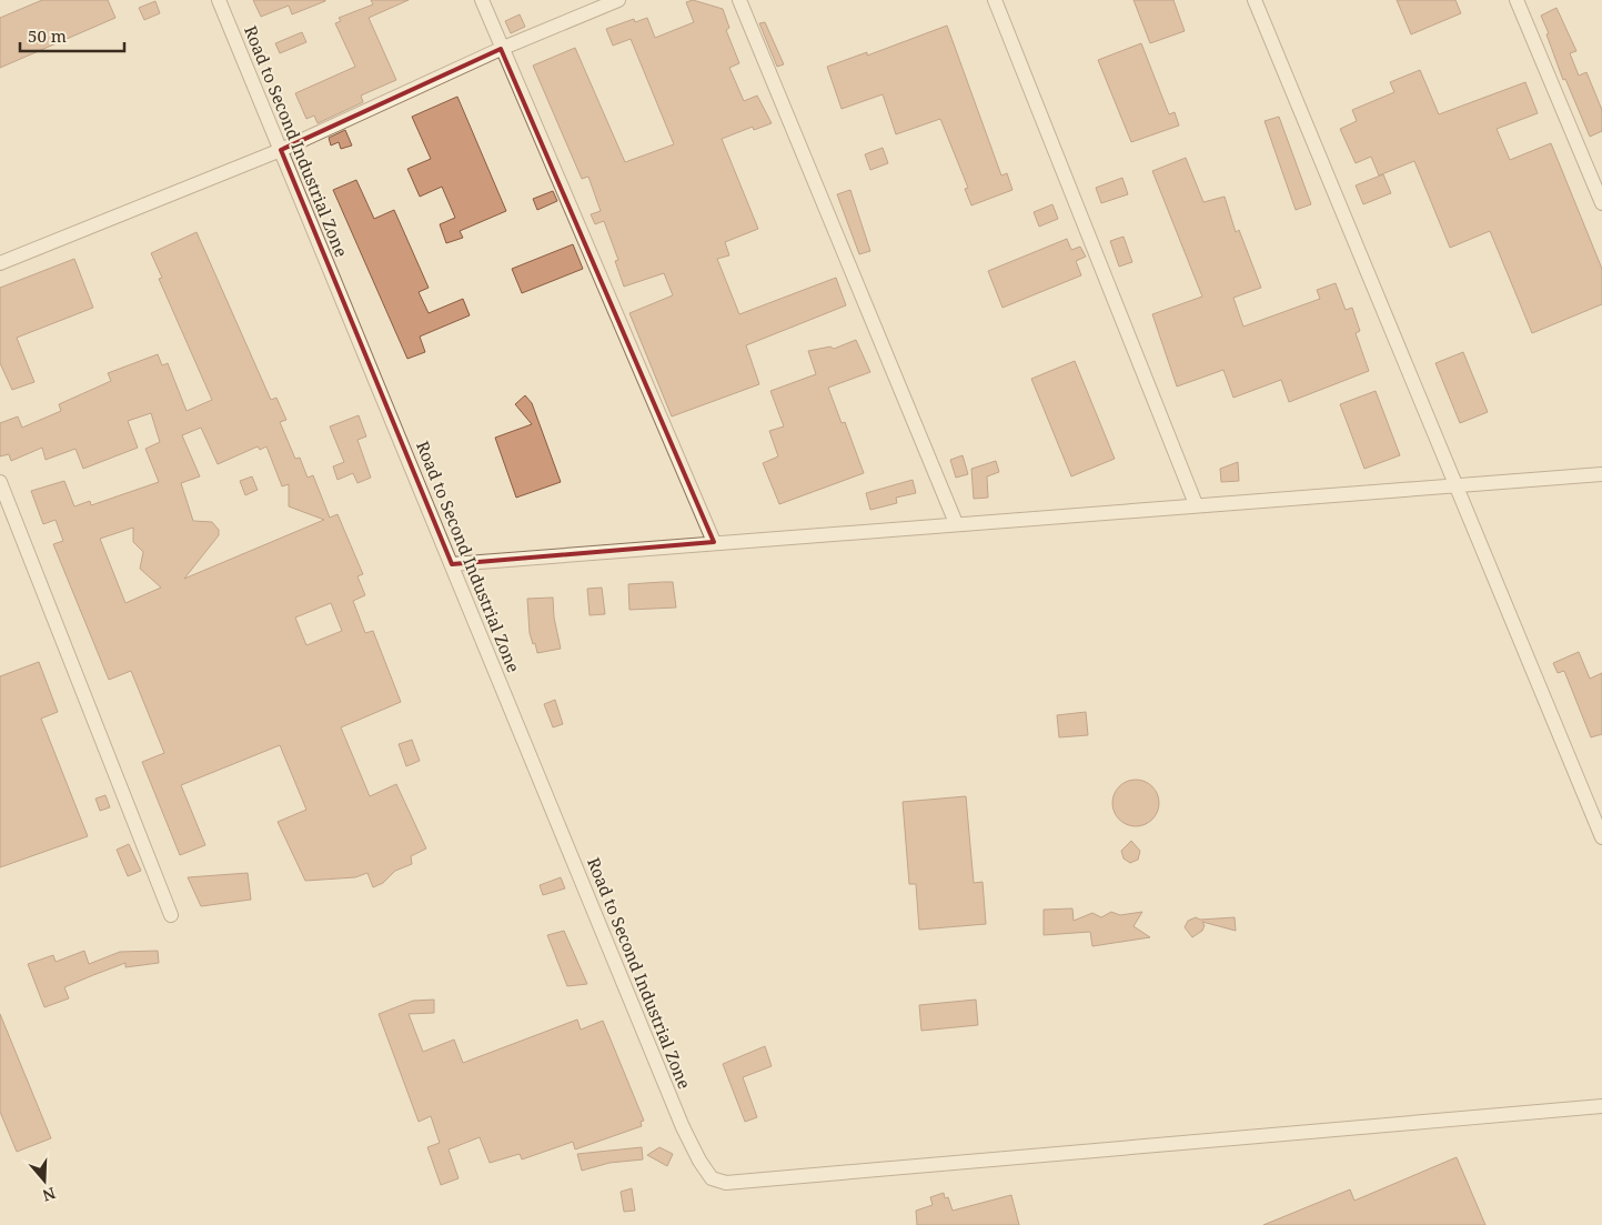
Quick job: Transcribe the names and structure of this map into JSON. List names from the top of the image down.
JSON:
{
  "streets": {
    "street": ["Road to Second Industrial Zone"]
  },
  "scale_bar": "50 m",
  "north": "bottom"
}
